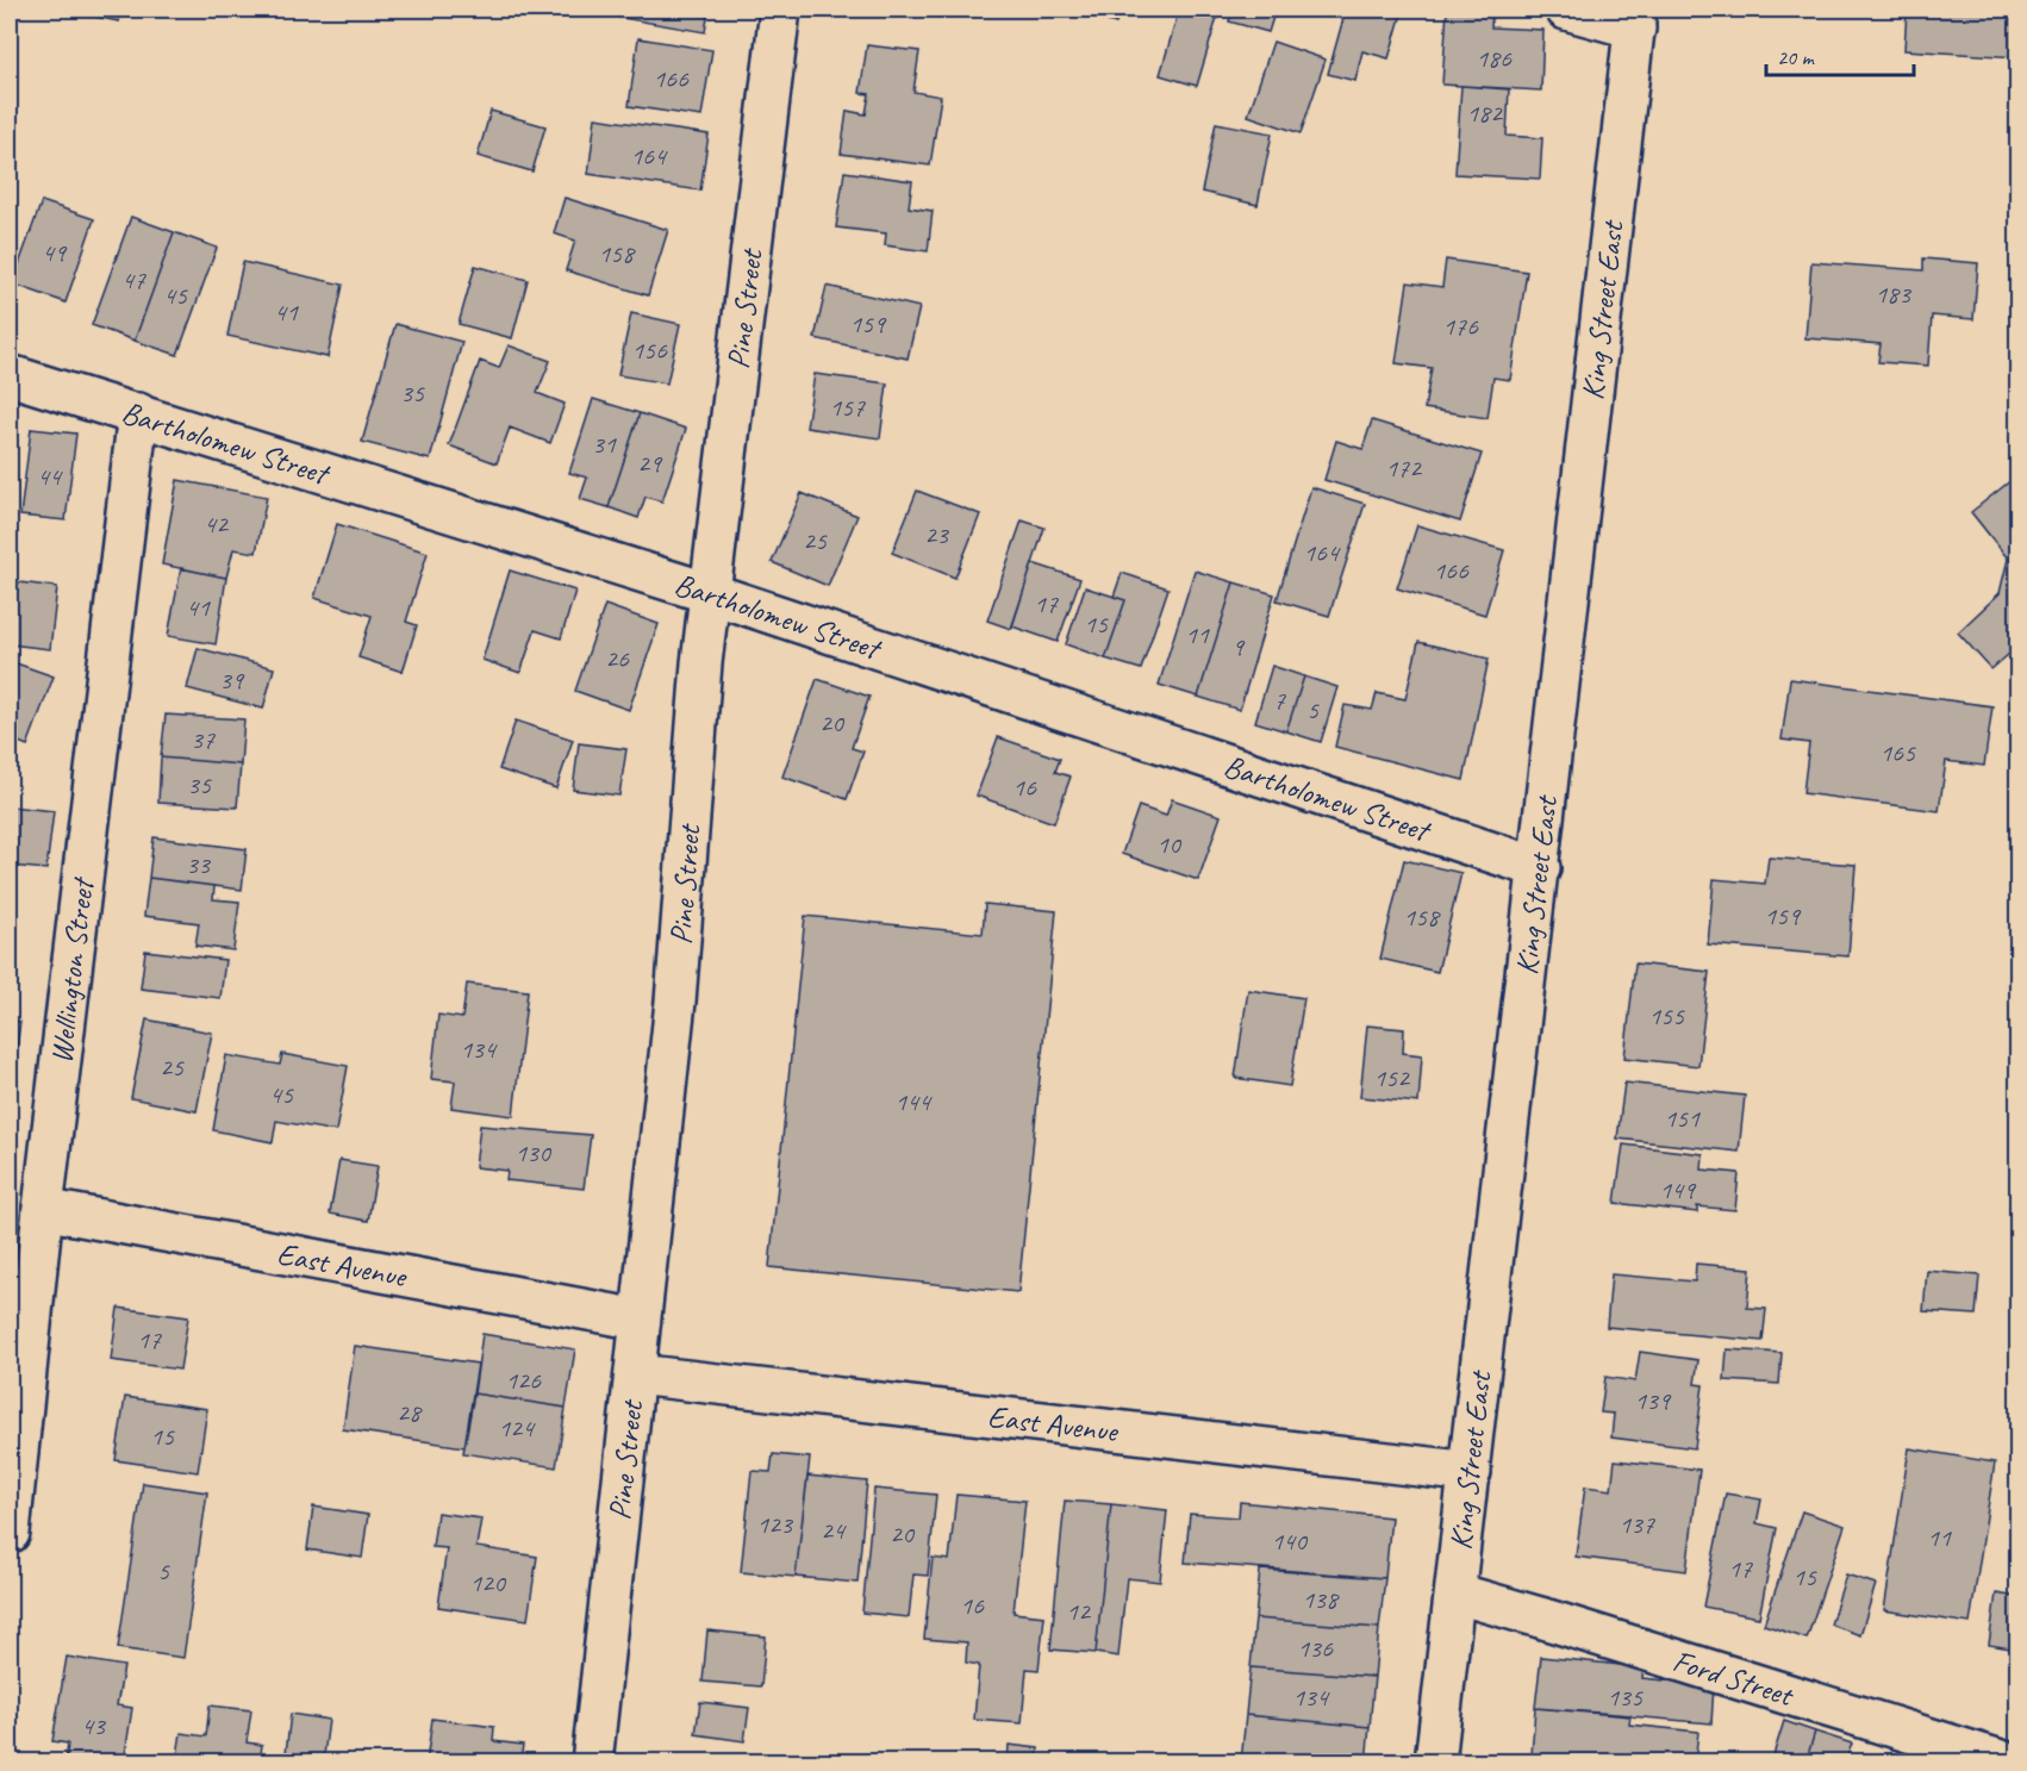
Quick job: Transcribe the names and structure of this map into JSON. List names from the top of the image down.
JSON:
{
  "streets": {
    "street": [
      "Pine Street",
      "King Street East",
      "Bartholomew Street",
      "Wellington Street",
      "East Avenue",
      "Ford Street"
    ]
  },
  "crossings": [
    ["Pine Street", "Bartholomew Street"],
    ["Pine Street", "East Avenue"],
    ["King Street East", "Bartholomew Street"],
    ["King Street East", "East Avenue"],
    ["King Street East", "Ford Street"],
    ["Bartholomew Street", "Wellington Street"],
    ["Wellington Street", "East Avenue"]
  ],
  "house_numbers": [
    "186",
    "166",
    "182",
    "164",
    "49",
    "158",
    "47",
    "183",
    "45",
    "41",
    "159",
    "176",
    "156",
    "35",
    "157",
    "31",
    "29",
    "172",
    "44",
    "42",
    "23",
    "25",
    "164",
    "166",
    "17",
    "41",
    "15",
    "11",
    "9",
    "26",
    "39",
    "7",
    "5",
    "20",
    "37",
    "165",
    "35",
    "16",
    "10",
    "33",
    "159",
    "158",
    "155",
    "134",
    "25",
    "152",
    "45",
    "144",
    "151",
    "130",
    "149",
    "17",
    "126",
    "139",
    "28",
    "124",
    "15",
    "123",
    "137",
    "24",
    "20",
    "11",
    "140",
    "17",
    "5",
    "15",
    "120",
    "138",
    "16",
    "12",
    "136",
    "134",
    "135",
    "43"
  ],
  "scale_bar": "20 m"
}
